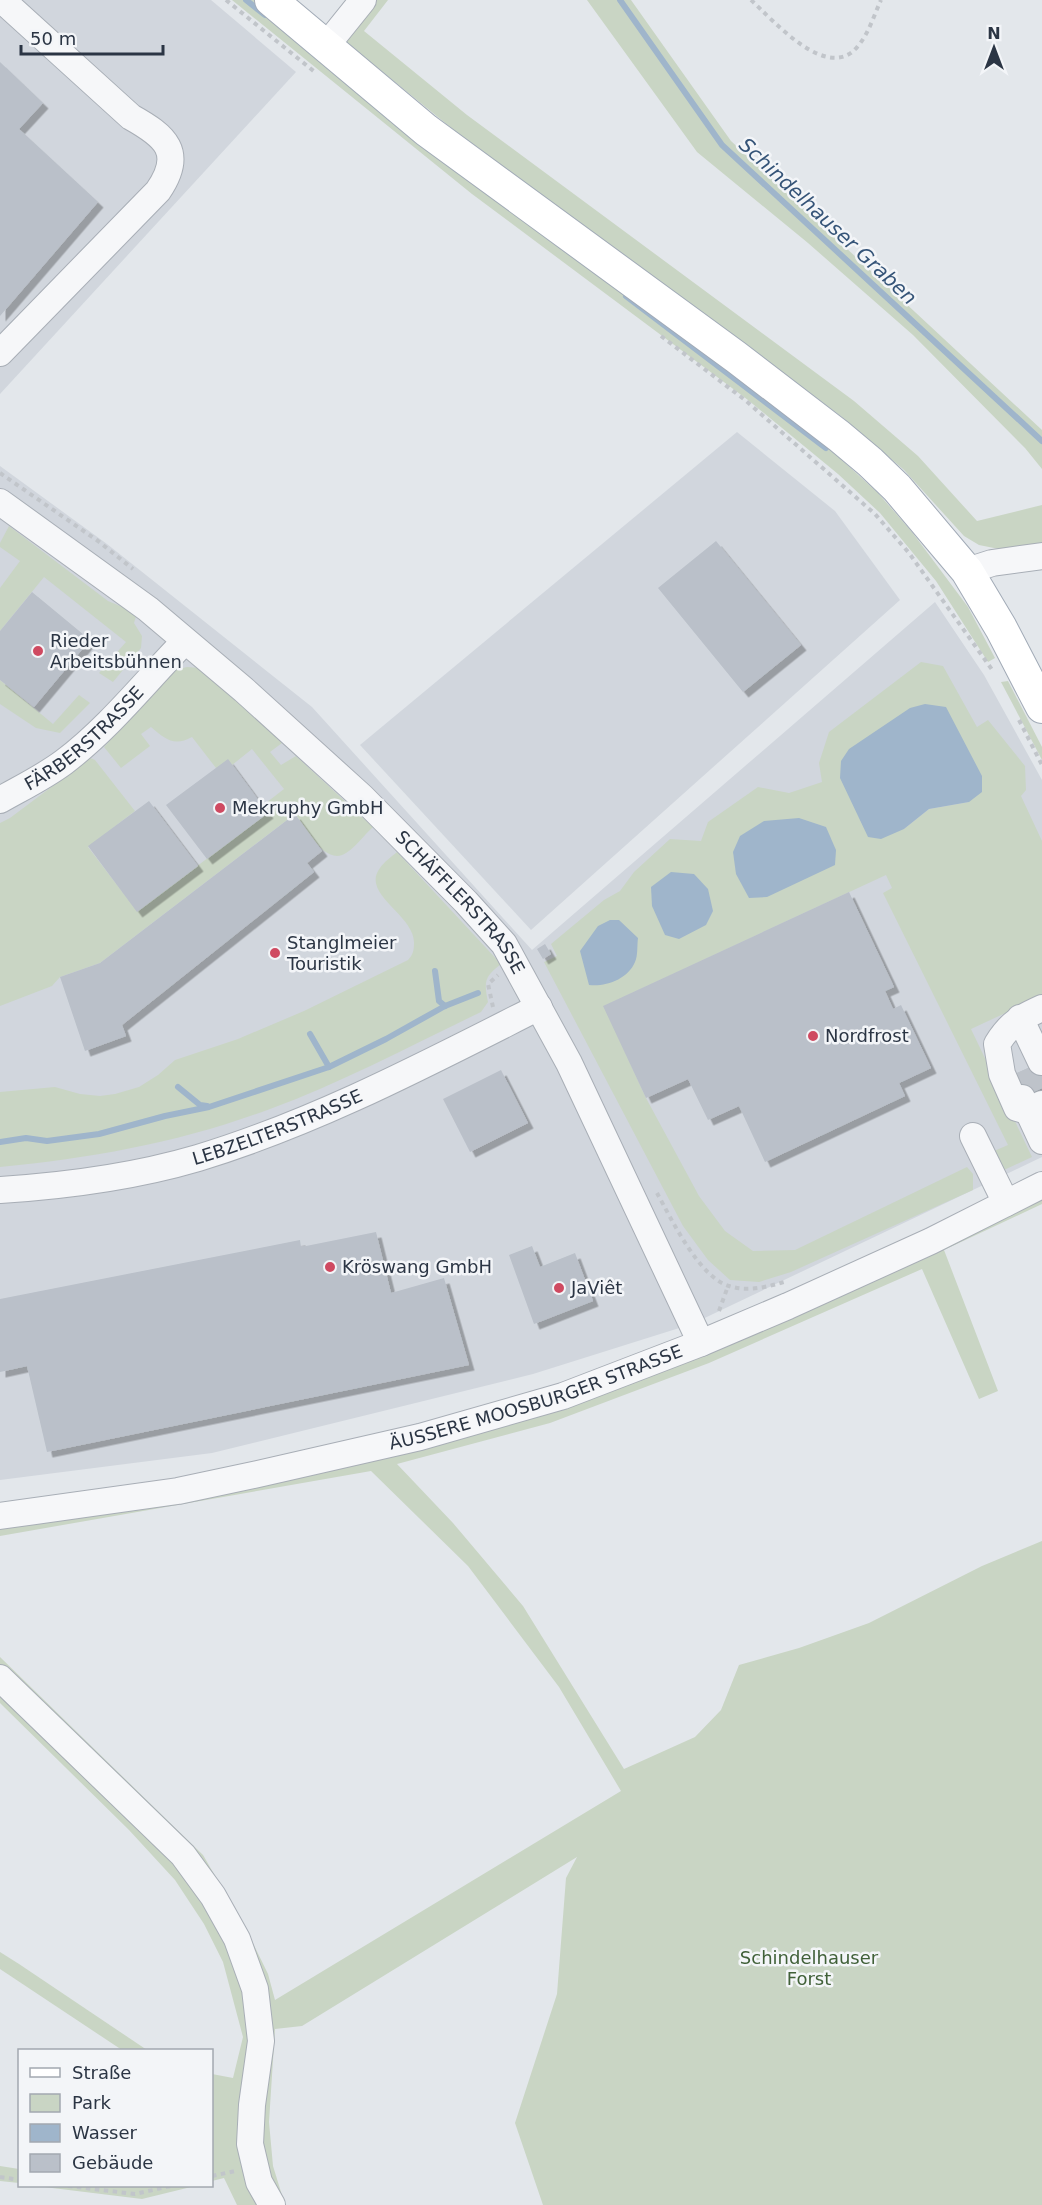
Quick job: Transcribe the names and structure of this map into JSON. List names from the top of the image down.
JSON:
{
  "streets": {
    "street": [
      "FÄRBERSTRASSE",
      "SCHÄFFLERSTRASSE",
      "LEBZELTERSTRASSE",
      "ÄUSSERE MOOSBURGER STRASSE"
    ]
  },
  "crossings": [
    ["FÄRBERSTRASSE", "SCHÄFFLERSTRASSE"],
    ["SCHÄFFLERSTRASSE", "LEBZELTERSTRASSE"],
    ["SCHÄFFLERSTRASSE", "ÄUSSERE MOOSBURGER STRASSE"]
  ],
  "water": ["Schindelhauser Graben"],
  "parks": ["Schindelhauser Forst"],
  "places": [
    "Rieder Arbeitsbühnen",
    "Mekruphy GmbH",
    "Stanglmeier Touristik",
    "Nordfrost",
    "Kröswang GmbH",
    "JaViêt"
  ],
  "legend": [
    "Straße",
    "Park",
    "Wasser",
    "Gebäude"
  ],
  "scale_bar": "50 m",
  "north": "top"
}
